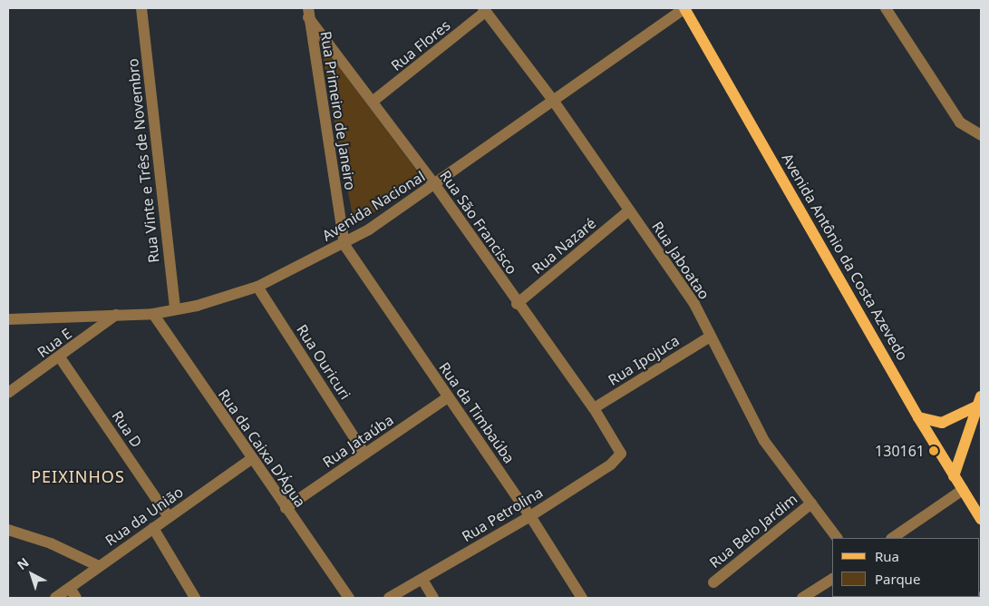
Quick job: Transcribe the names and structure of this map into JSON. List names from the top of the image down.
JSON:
{
  "streets": {
    "main road": ["Avenida Antônio da Costa Azevedo"],
    "street": [
      "Rua Flores",
      "Rua Primeiro de Janeiro",
      "Rua Vinte e Três de Novembro",
      "Avenida Nacional",
      "Rua São Francisco",
      "Rua Nazaré",
      "Rua Jaboatao",
      "Rua E",
      "Rua Ipojuca",
      "Rua Ouricuri",
      "Rua da Timbaúba",
      "Rua D",
      "Rua Jataúba",
      "Rua da Caixa D'Água",
      "Rua Petrolina",
      "Rua da União",
      "Rua Belo Jardim"
    ]
  },
  "crossings": [
    ["Rua Flores", "Rua São Francisco"],
    ["Rua Flores", "Rua Jaboatao"],
    ["Rua Primeiro de Janeiro", "Avenida Nacional"],
    ["Rua Primeiro de Janeiro", "Rua São Francisco"],
    ["Rua Primeiro de Janeiro", "Rua da Timbaúba"],
    ["Rua Vinte e Três de Novembro", "Avenida Nacional"],
    ["Avenida Nacional", "Rua São Francisco"],
    ["Avenida Nacional", "Avenida Antônio da Costa Azevedo"],
    ["Avenida Nacional", "Rua Jaboatao"],
    ["Avenida Nacional", "Rua E"],
    ["Avenida Nacional", "Rua Ouricuri"],
    ["Avenida Nacional", "Rua da Timbaúba"],
    ["Avenida Nacional", "Rua da Caixa D'Água"],
    ["Rua São Francisco", "Rua Nazaré"],
    ["Rua São Francisco", "Rua Ipojuca"],
    ["Rua São Francisco", "Rua Petrolina"],
    ["Rua Nazaré", "Rua Jaboatao"],
    ["Rua Jaboatao", "Rua Ipojuca"],
    ["Rua Jaboatao", "Rua Belo Jardim"],
    ["Rua E", "Rua D"],
    ["Rua Ouricuri", "Rua Jataúba"],
    ["Rua da Timbaúba", "Rua Jataúba"],
    ["Rua da Timbaúba", "Rua Petrolina"],
    ["Rua D", "Rua da União"],
    ["Rua Jataúba", "Rua da Caixa D'Água"],
    ["Rua da Caixa D'Água", "Rua da União"]
  ],
  "districts": ["PEIXINHOS"],
  "places": ["130161"],
  "legend": ["Rua", "Parque"],
  "north": "top left"
}
